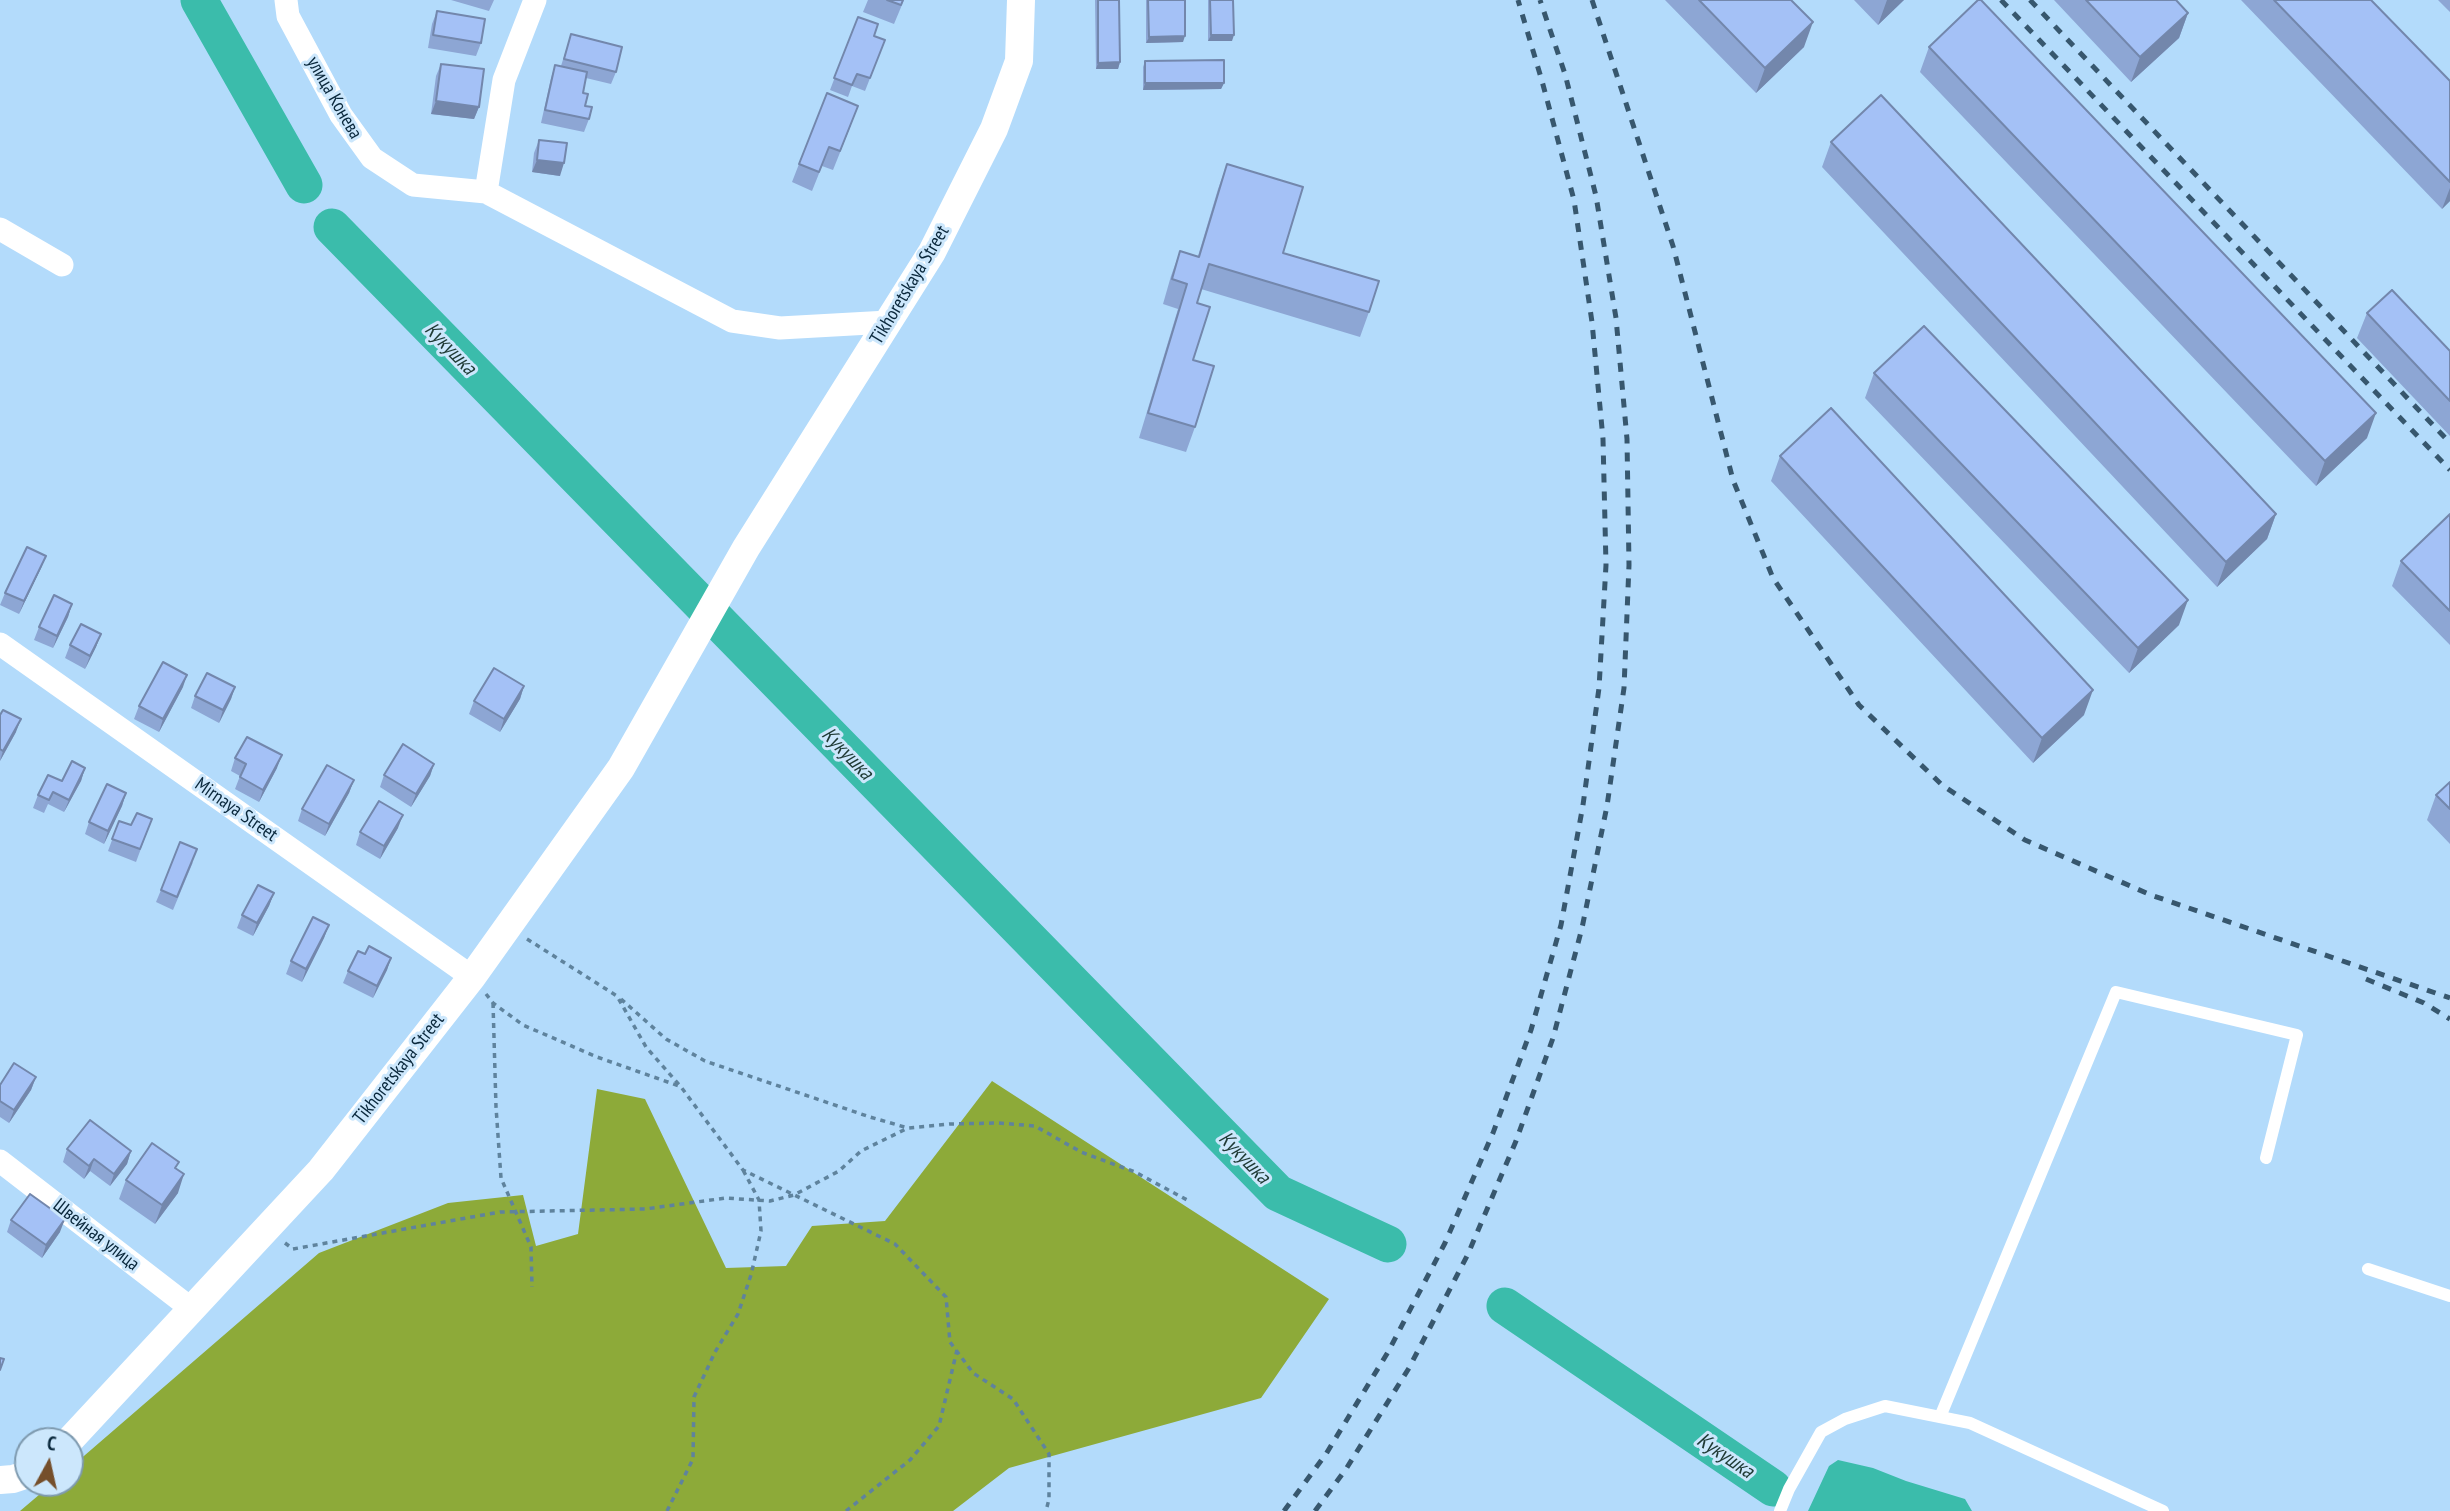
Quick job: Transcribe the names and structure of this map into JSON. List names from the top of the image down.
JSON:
{
  "streets": {
    "street": [
      "улица Конева",
      "Tikhoretskaya Street",
      "Mirnaya Street",
      "Швейная улица"
    ]
  },
  "crossings": [
    ["Tikhoretskaya Street", "Mirnaya Street"],
    ["Tikhoretskaya Street", "Швейная улица"]
  ],
  "water": ["Кукушка"],
  "north": "top"
}
